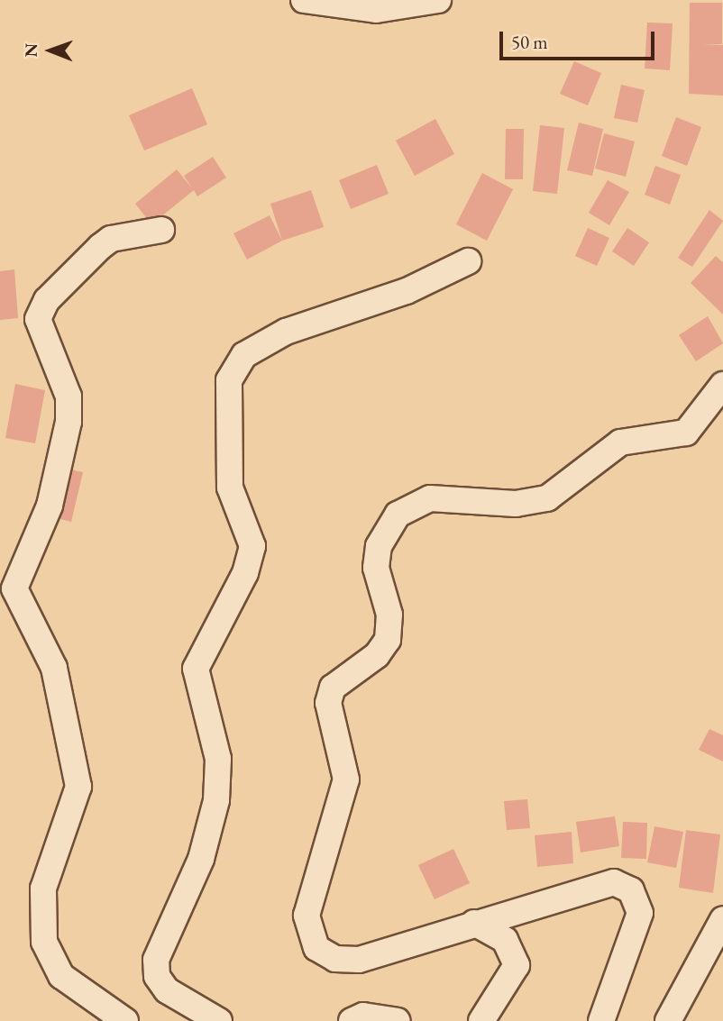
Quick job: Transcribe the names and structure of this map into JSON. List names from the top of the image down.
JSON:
{
  "scale_bar": "50 m",
  "north": "left"
}
